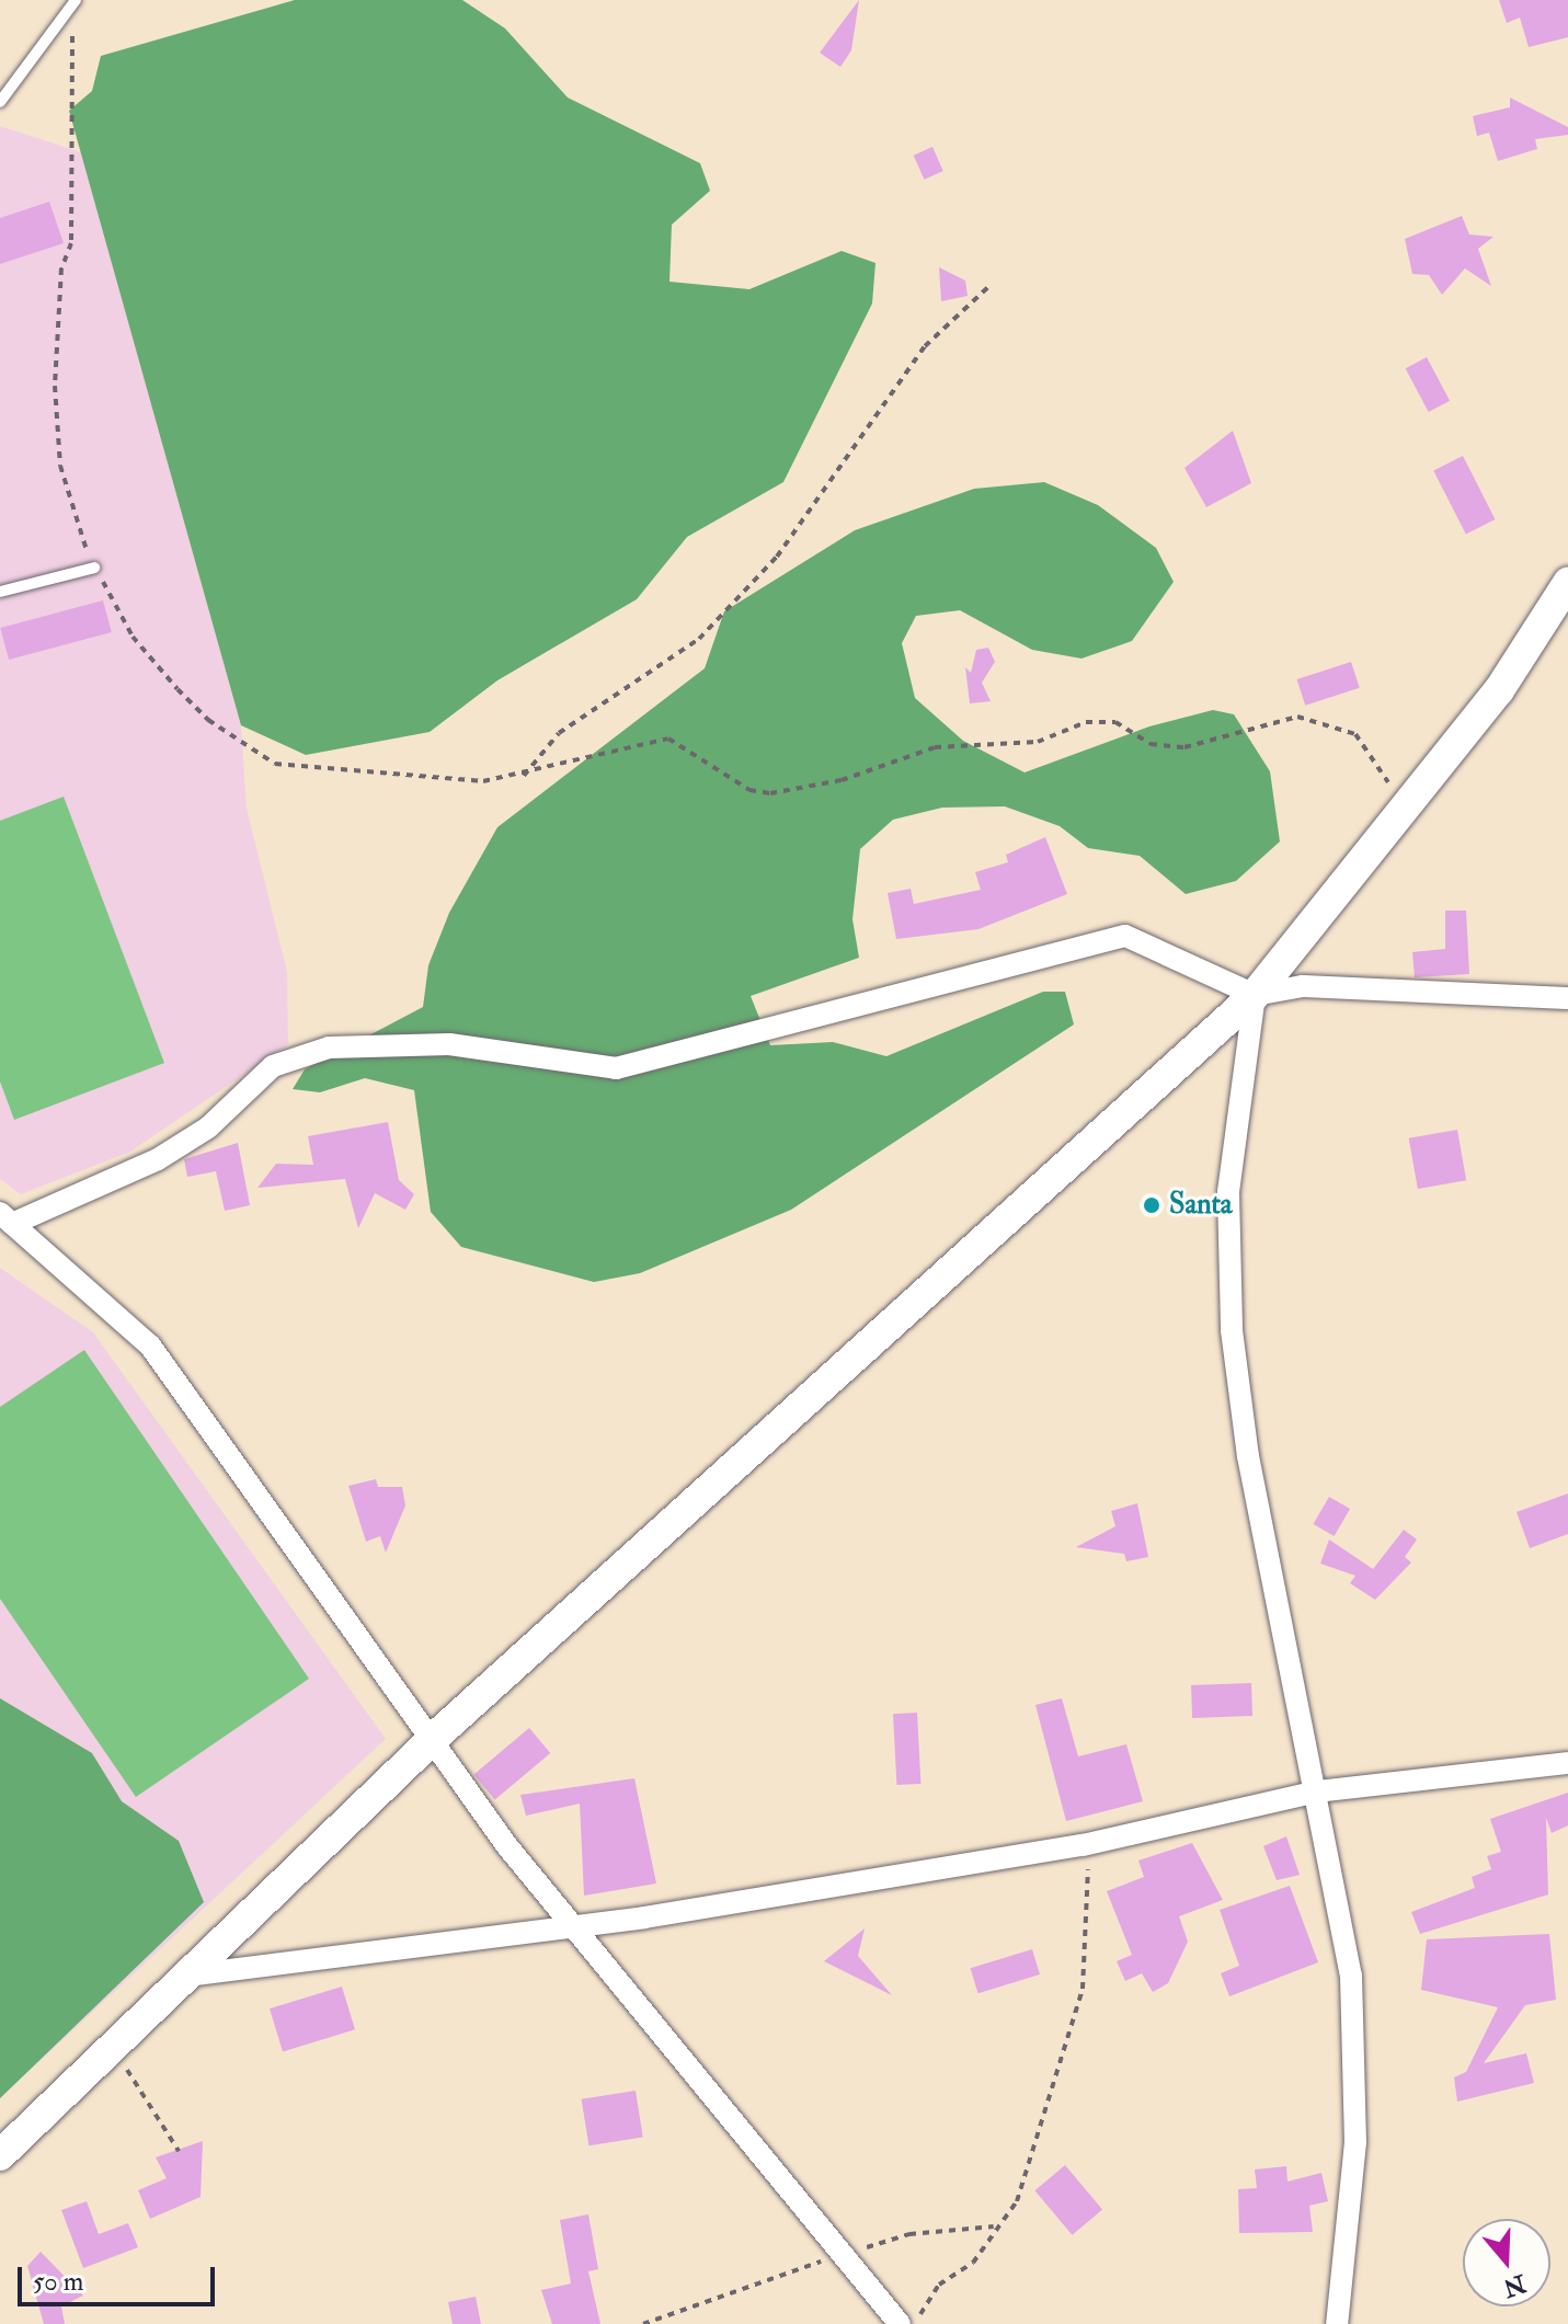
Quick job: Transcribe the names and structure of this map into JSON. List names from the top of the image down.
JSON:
{
  "places": ["Santa"],
  "scale_bar": "50 m",
  "north": "bottom"
}
